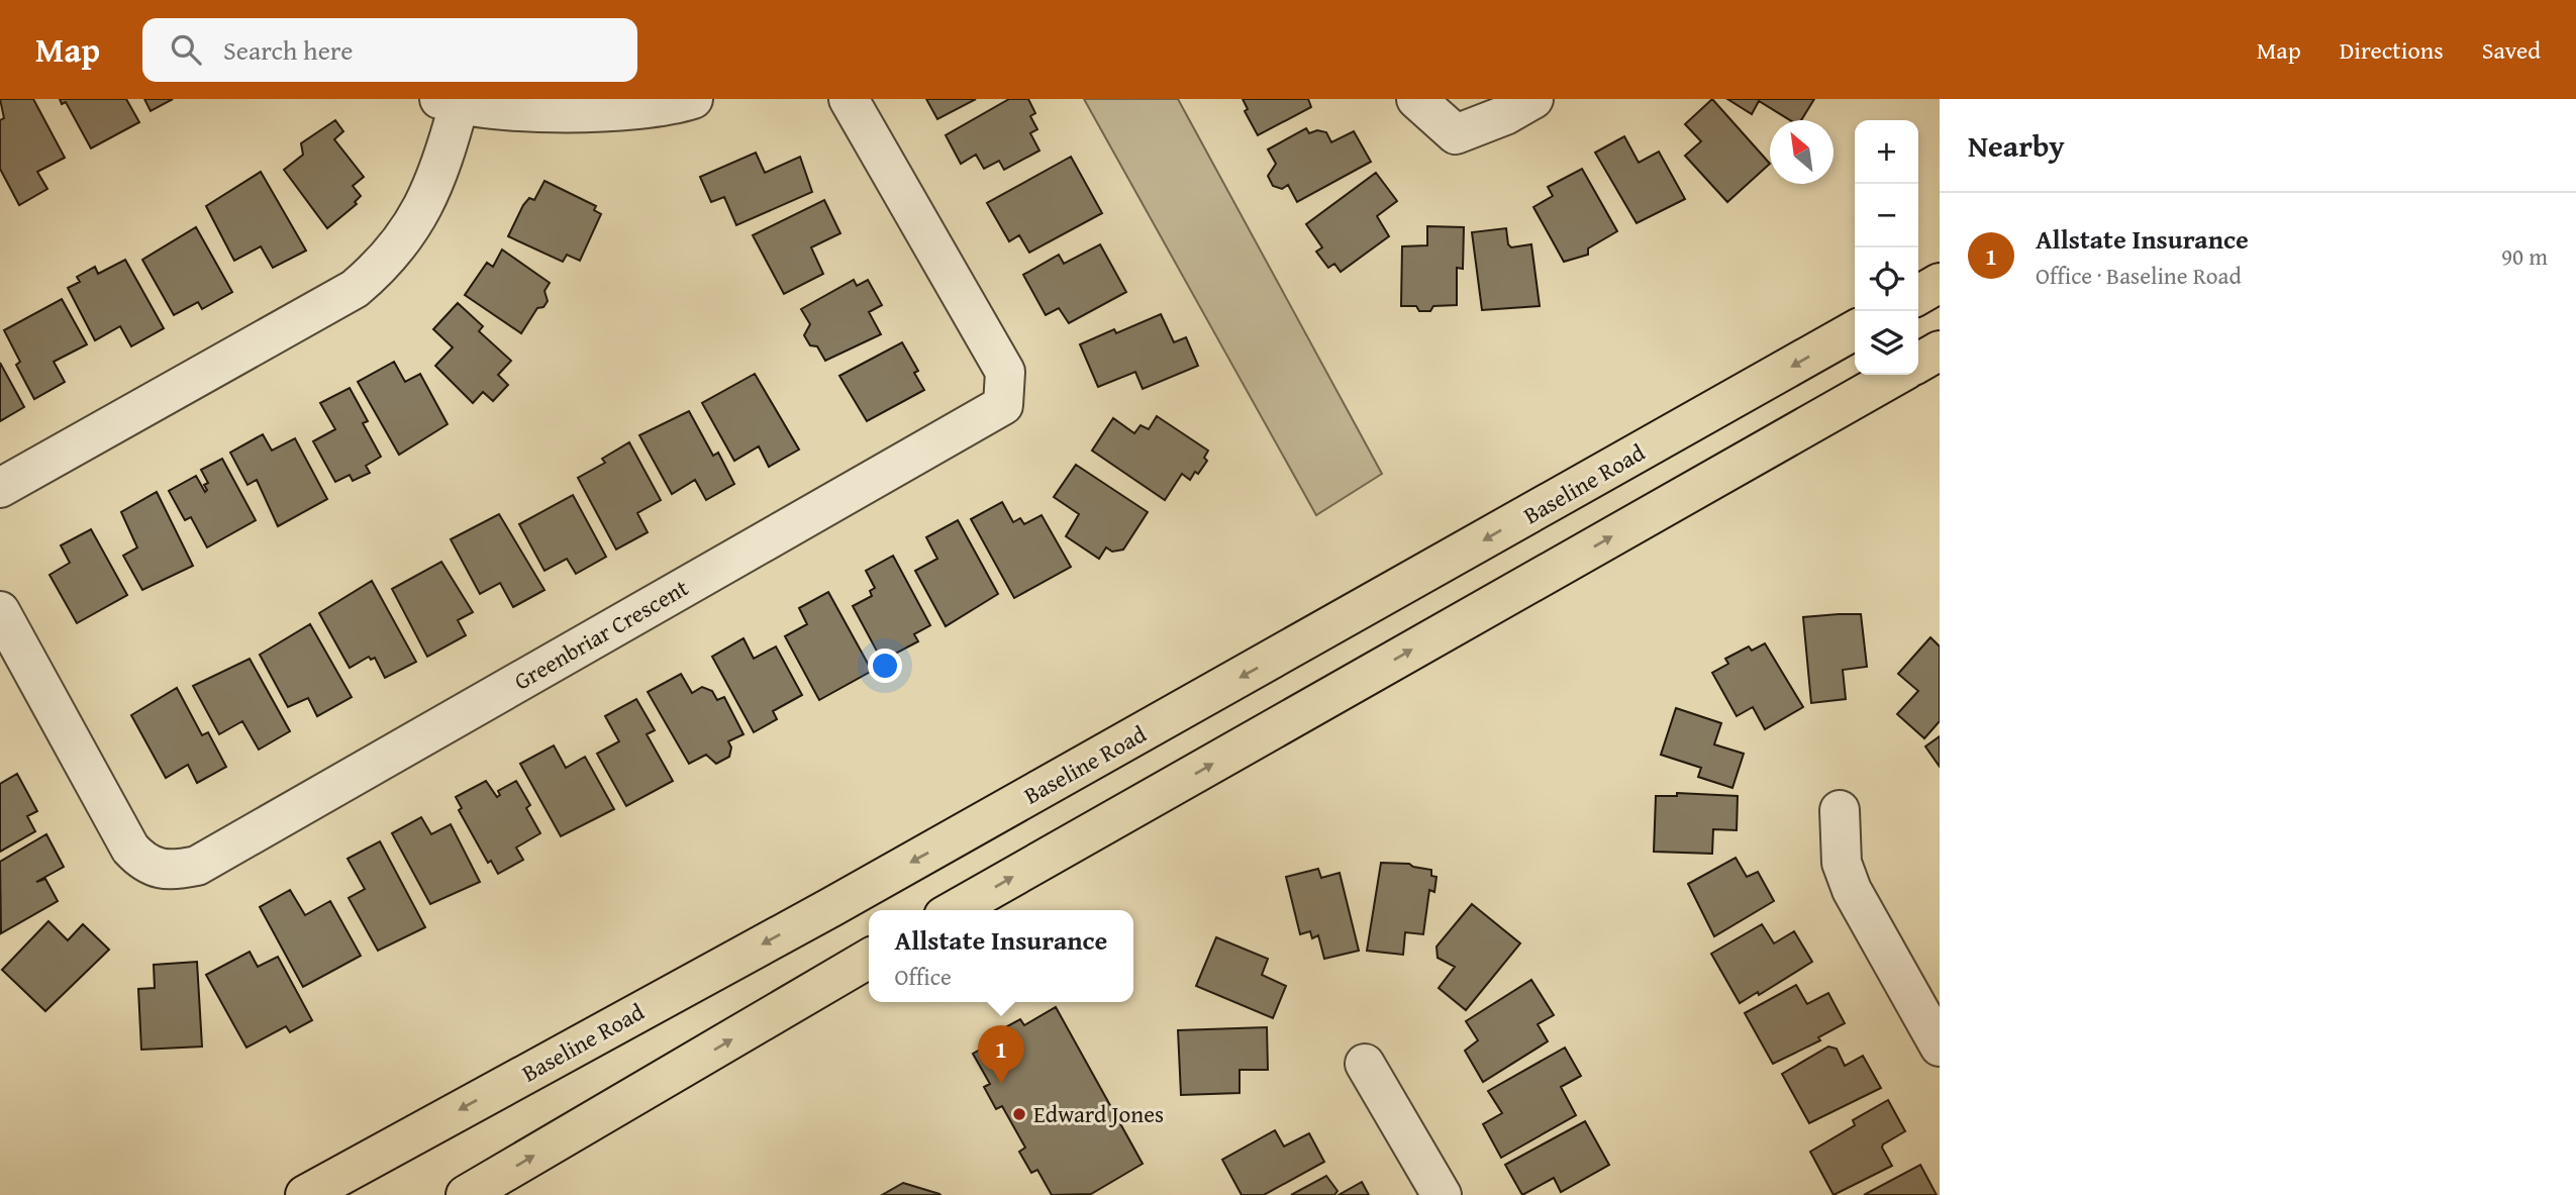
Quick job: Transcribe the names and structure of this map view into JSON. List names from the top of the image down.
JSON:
{
  "streets": {
    "main road": ["Baseline Road"],
    "street": ["Greenbriar Crescent"]
  },
  "places": ["Edward Jones"],
  "north": "top left",
  "page": {
    "header": "Map",
    "search": "Search here",
    "nav": ["Map", "Directions", "Saved"],
    "heading": "Nearby",
    "map_buttons": ["+", "−"],
    "list": [
      {
        "mark": "1",
        "name": "Allstate Insurance",
        "note": "Office · Baseline Road",
        "value": "90 m"
      }
    ],
    "popup": ["Allstate Insurance", "Office"],
    "pins": "1"
  }
}
